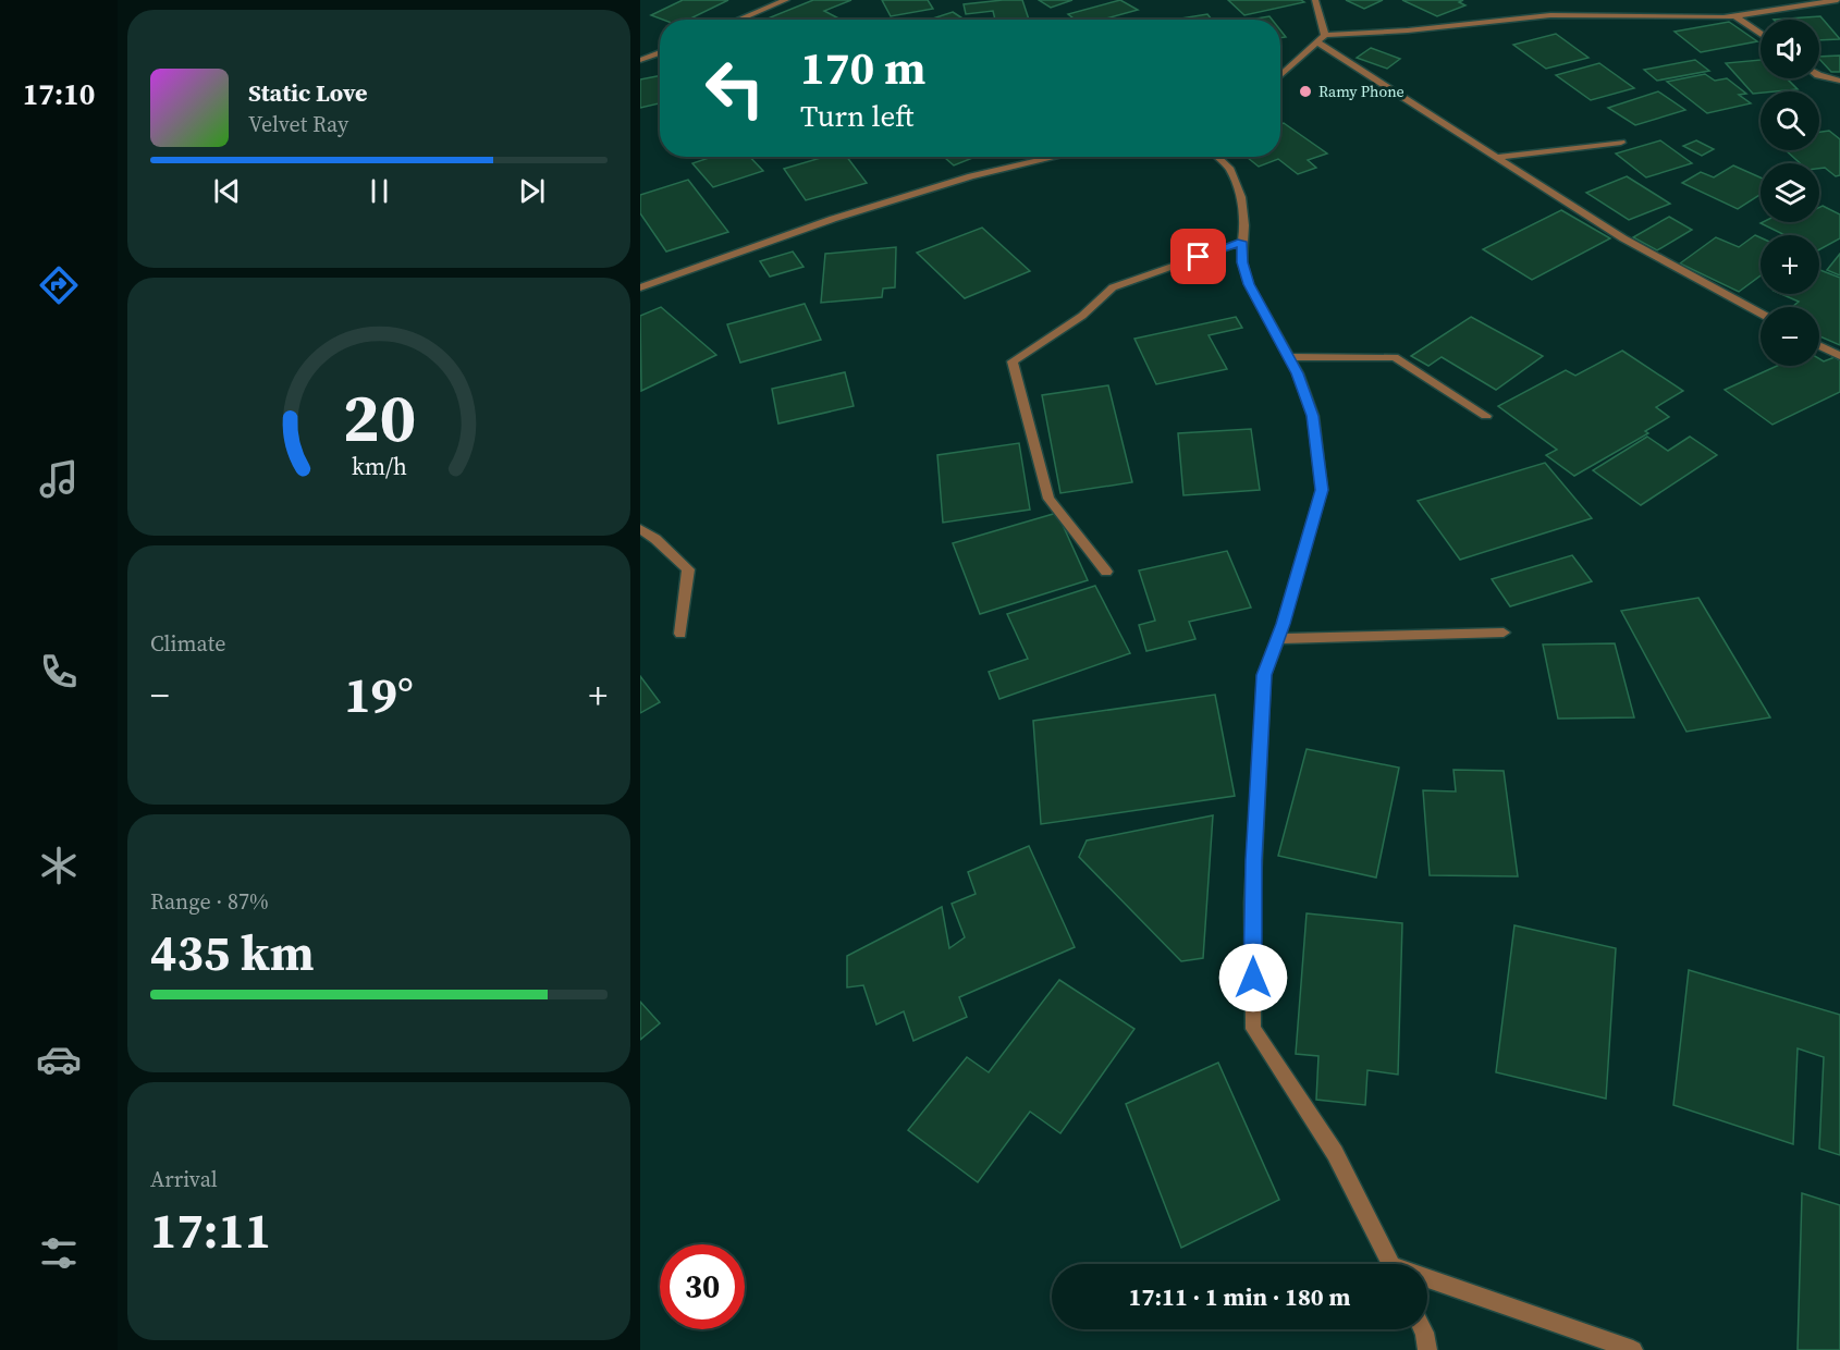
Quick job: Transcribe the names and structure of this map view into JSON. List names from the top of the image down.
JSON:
{
  "places": ["Ramy Phone"],
  "page": {
    "tabs": "17:10",
    "map_buttons": ["+", "−"],
    "turn": ["170 m", "Turn left"],
    "song": ["Static Love", "Velvet Ray"],
    "tile": [
      "Climate",
      ["Range · 87%", "435 km"],
      ["Arrival", "17:11"]
    ],
    "heat": ["−", "19°", "+"],
    "limit": "30",
    "trip": "17:11 · 1 min · 180 m",
    "gauge": ["20", "km/h"]
  }
}
